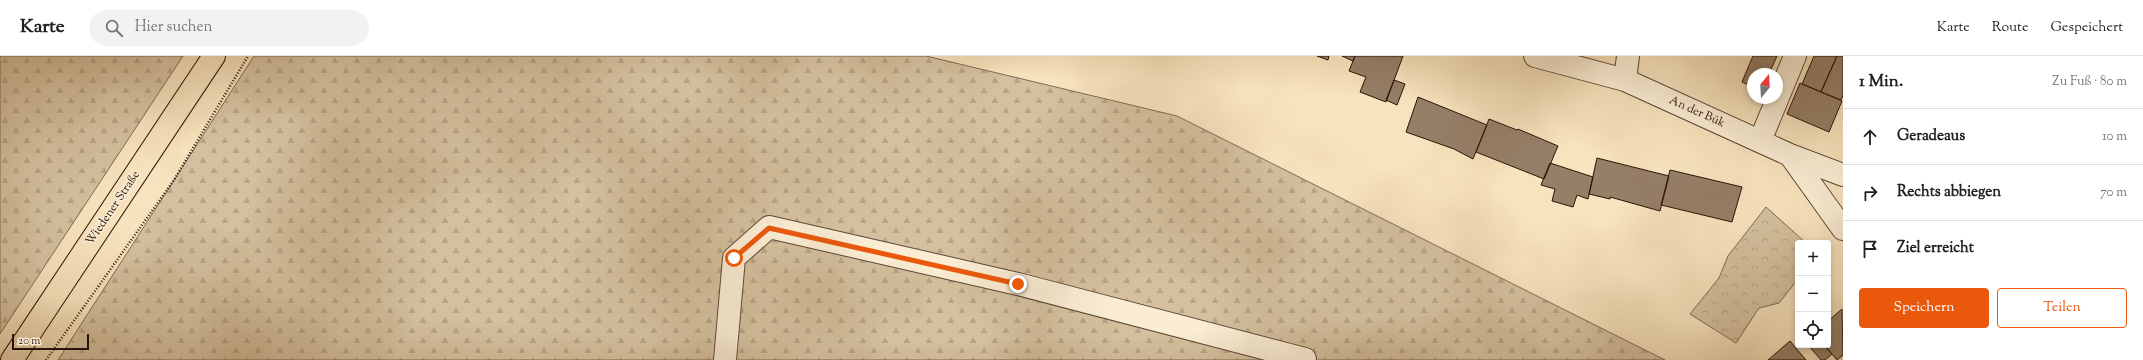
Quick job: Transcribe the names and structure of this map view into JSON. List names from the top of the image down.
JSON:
{
  "streets": {
    "main road": ["Wiedener Straße"],
    "street": ["An der Bük"]
  },
  "scale_bar": "20 m",
  "north": "top",
  "page": {
    "header": "Karte",
    "search": "Hier suchen",
    "nav": ["Karte", "Route", "Gespeichert"],
    "heading": ["1 Min.", "Zu Fuß · 80 m"],
    "list": [
      ["Geradeaus", "10 m"],
      ["Rechts abbiegen", "70 m"],
      "Ziel erreicht"
    ],
    "map_buttons": ["+", "−"],
    "buttons": ["Speichern", "Teilen"],
    "scale": "20 m"
  }
}
